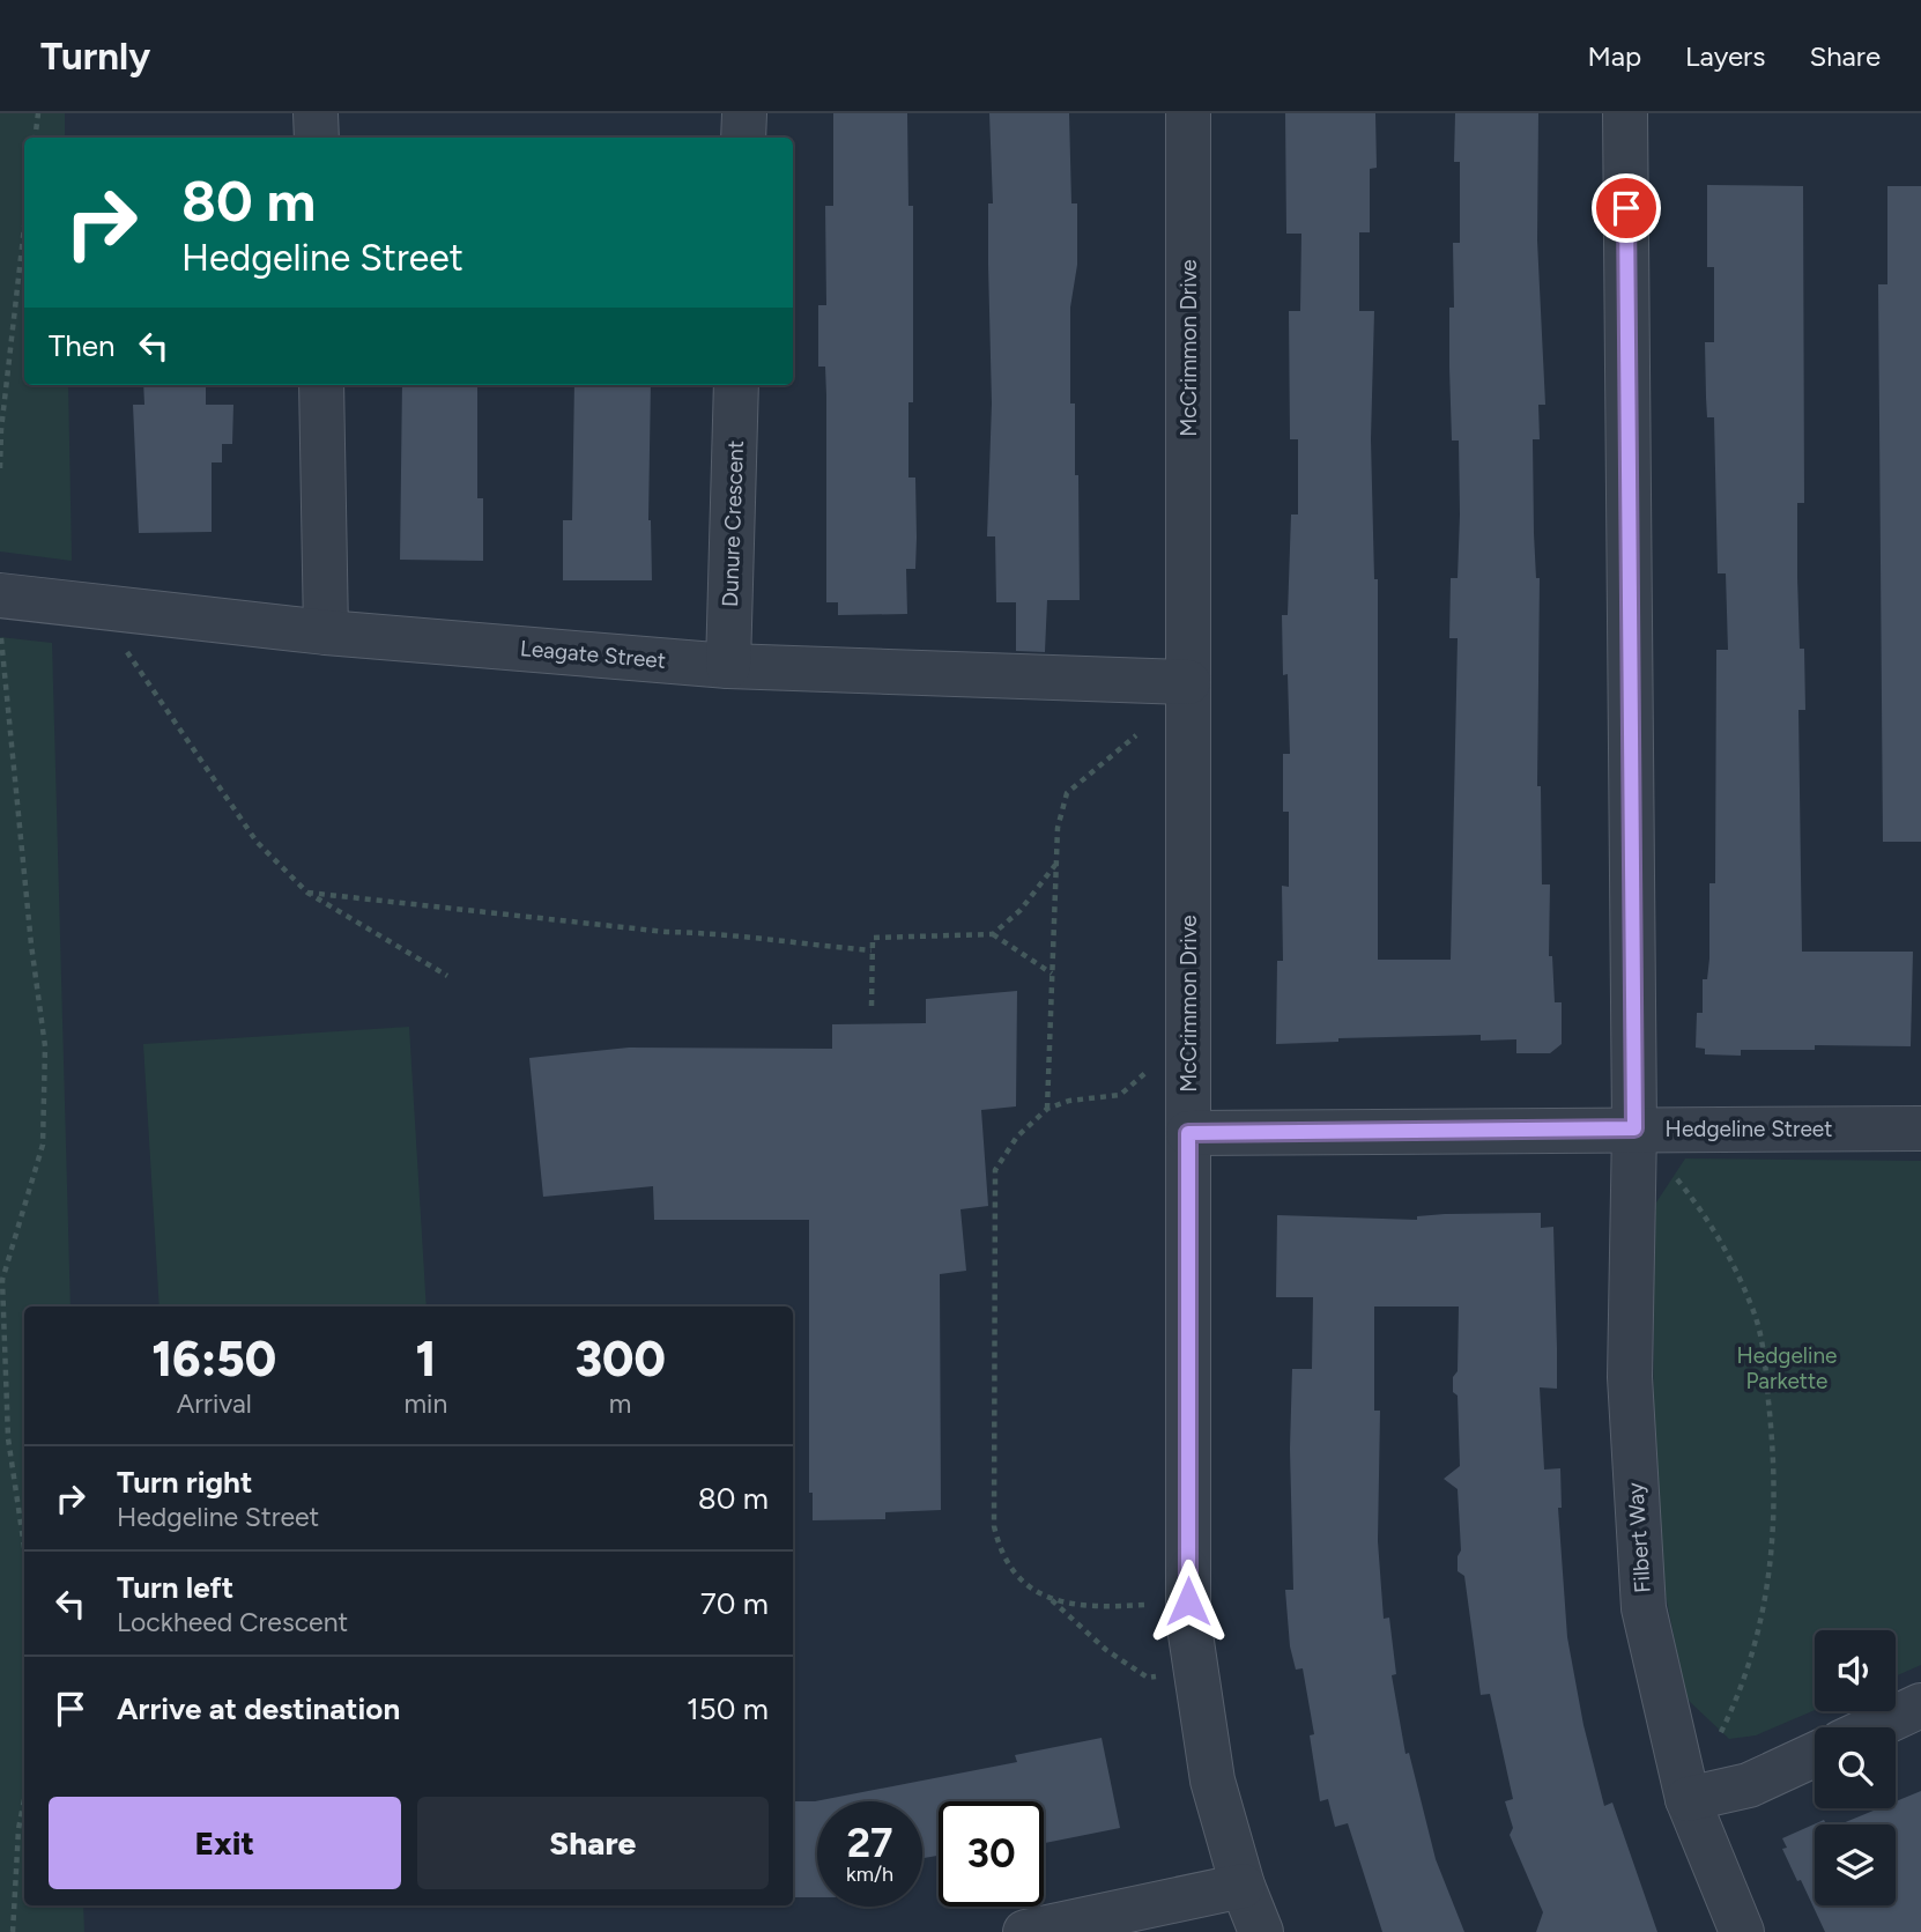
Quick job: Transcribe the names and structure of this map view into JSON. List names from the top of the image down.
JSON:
{
  "streets": {
    "street": [
      "McCrimmon Drive",
      "Dunure Crescent",
      "Leagate Street",
      "Hedgeline Street",
      "Filbert Way"
    ]
  },
  "crossings": [
    ["McCrimmon Drive", "Leagate Street"],
    ["McCrimmon Drive", "Hedgeline Street"],
    ["Dunure Crescent", "Leagate Street"],
    ["Hedgeline Street", "Filbert Way"]
  ],
  "parks": ["Hedgeline Parkette"],
  "page": {
    "header": "Turnly",
    "nav": ["Map", "Layers", "Share"],
    "turn": ["80 m", "Hedgeline Street"],
    "then": "Then",
    "eta": [
      "16:50",
      "Arrival",
      "1",
      "min",
      "300",
      "m"
    ],
    "list": [
      {
        "name": "Turn right",
        "note": "Hedgeline Street",
        "value": "80 m"
      },
      {
        "name": "Turn left",
        "note": "Lockheed Crescent",
        "value": "70 m"
      },
      {
        "name": "Arrive at destination",
        "value": "150 m"
      }
    ],
    "buttons": ["Exit", "Share"],
    "speed": "27 km/h",
    "limit": "30"
  }
}
